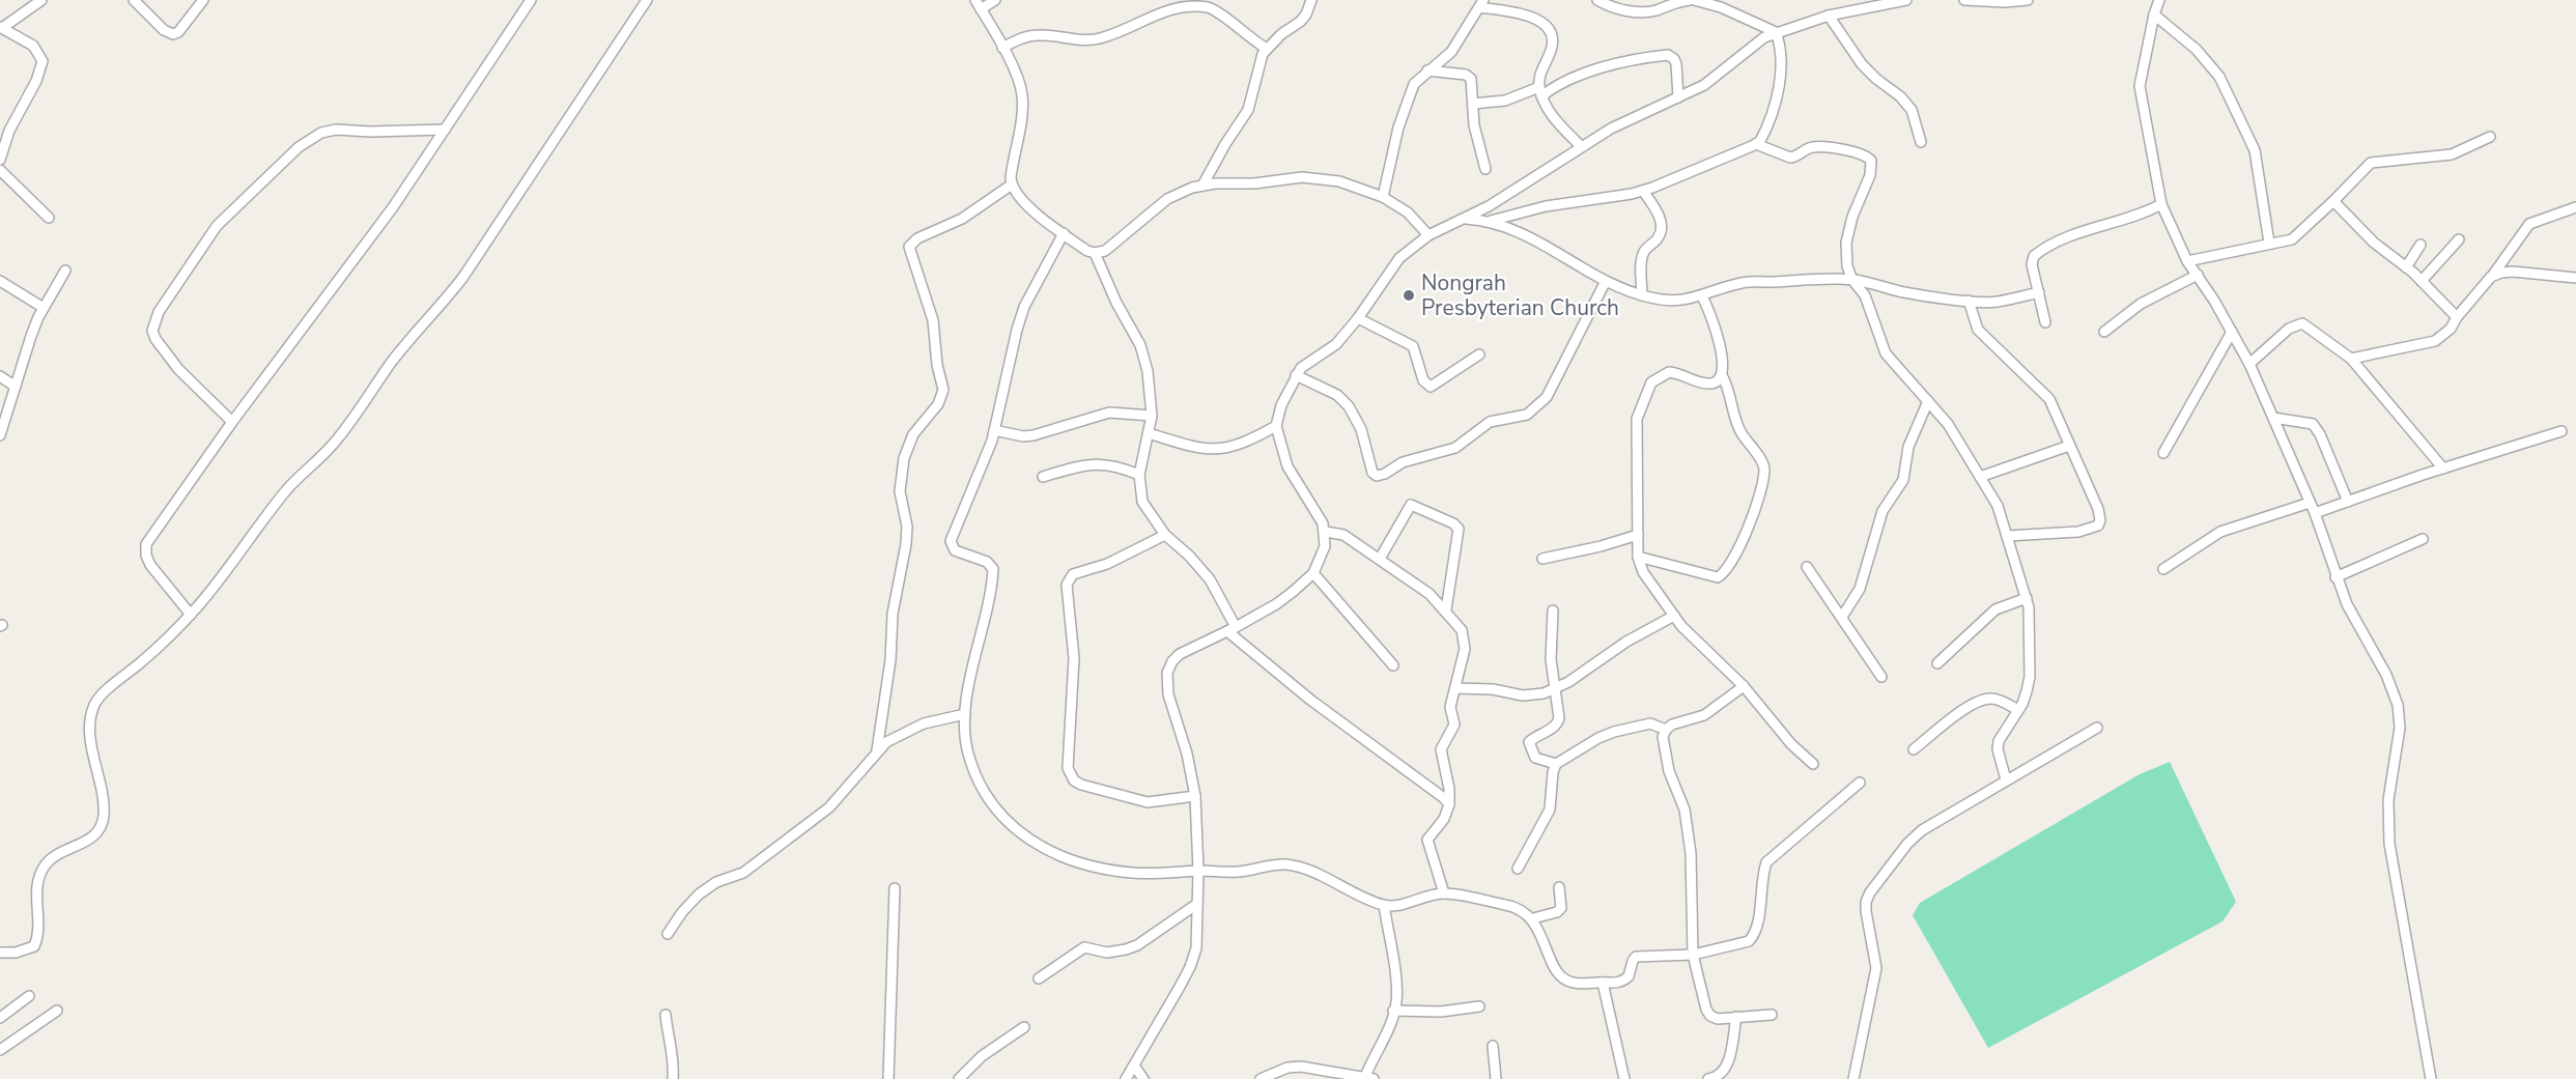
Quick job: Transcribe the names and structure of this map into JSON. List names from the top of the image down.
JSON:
{
  "places": ["Nongrah Presbyterian Church"]
}
